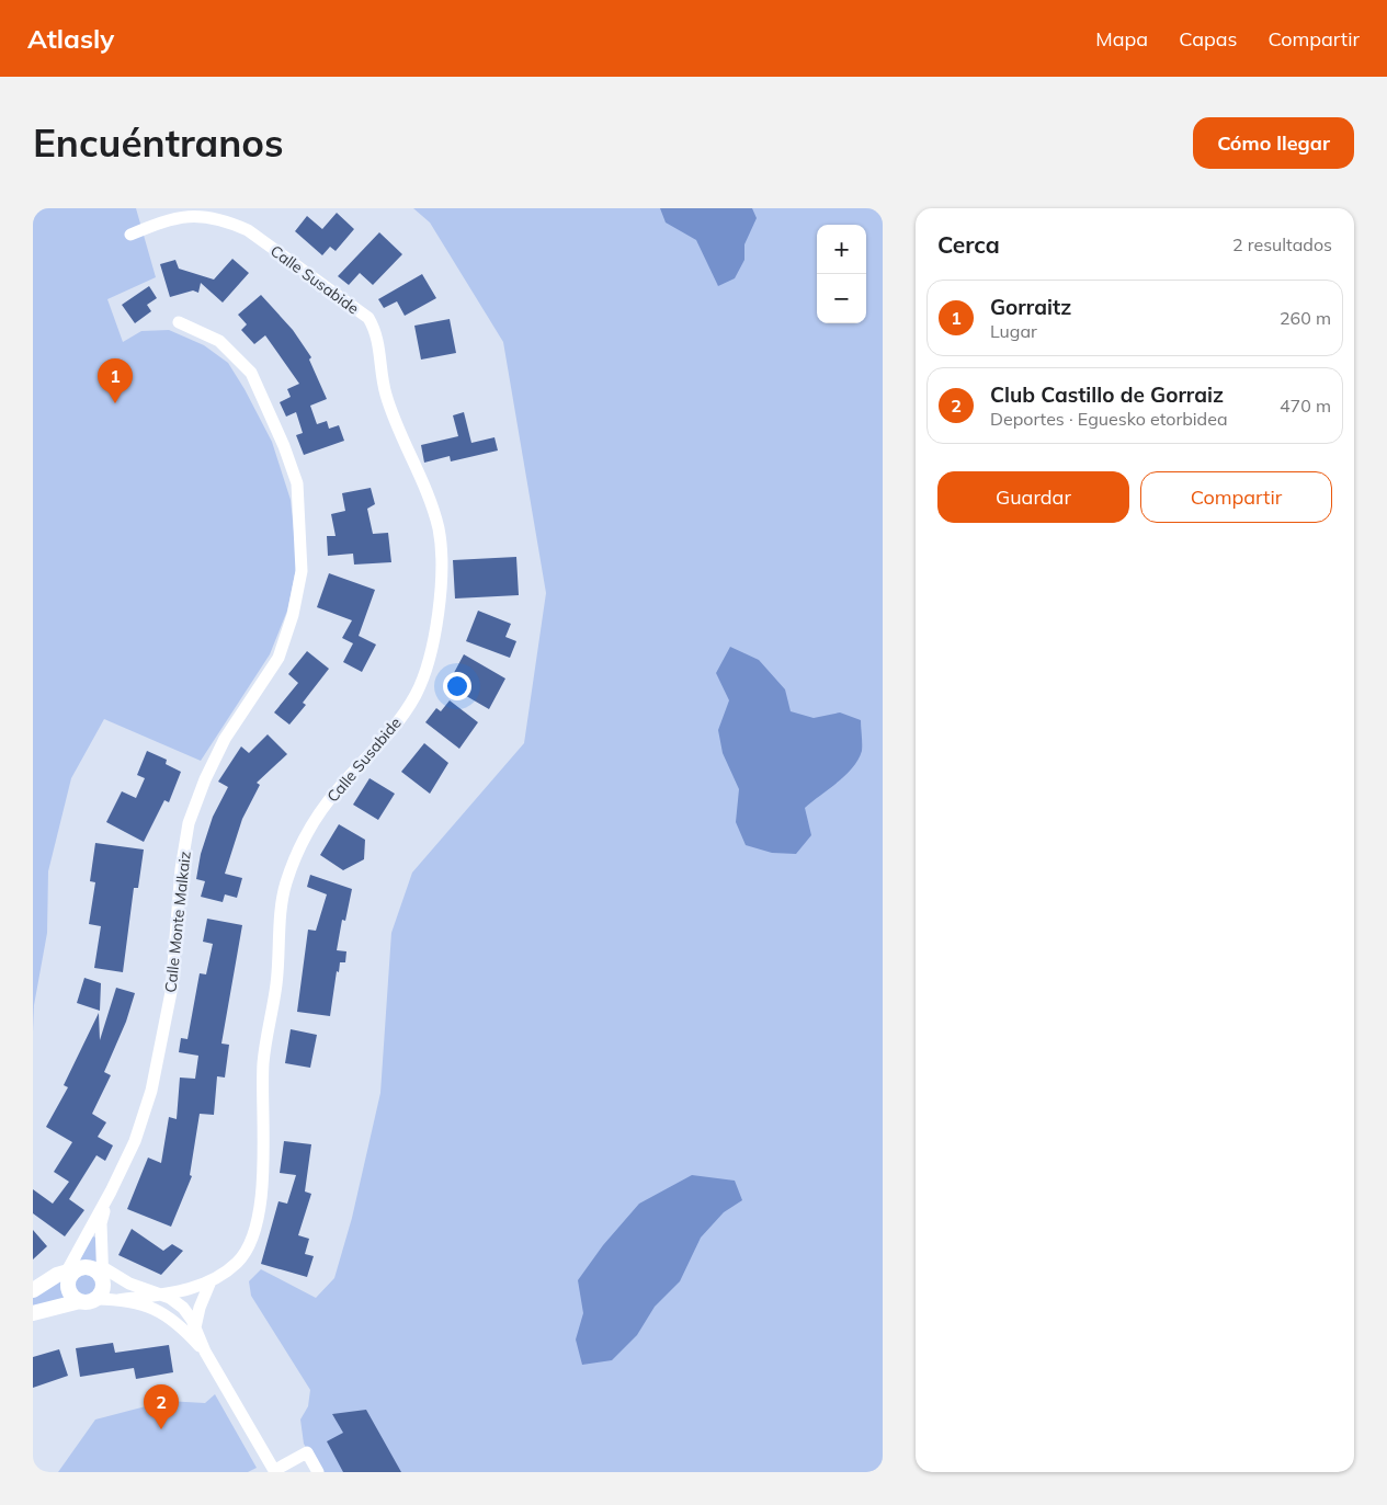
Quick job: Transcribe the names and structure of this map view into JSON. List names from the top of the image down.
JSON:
{
  "streets": {
    "street": ["Calle Susabide", "Calle Monte Malkaiz"]
  },
  "page": {
    "header": "Atlasly",
    "nav": ["Mapa", "Capas", "Compartir"],
    "buttons": [
      "Cómo llegar",
      ["Guardar", "Compartir"]
    ],
    "title": "Encuéntranos",
    "heading": ["Cerca", "2 resultados"],
    "map_buttons": ["+", "−"],
    "list": [
      {
        "mark": "1",
        "name": "Gorraitz",
        "note": "Lugar",
        "value": "260 m"
      },
      {
        "mark": "2",
        "name": "Club Castillo de Gorraiz",
        "note": "Deportes · Eguesko etorbidea",
        "value": "470 m"
      }
    ],
    "pins": ["1", "2"]
  }
}
